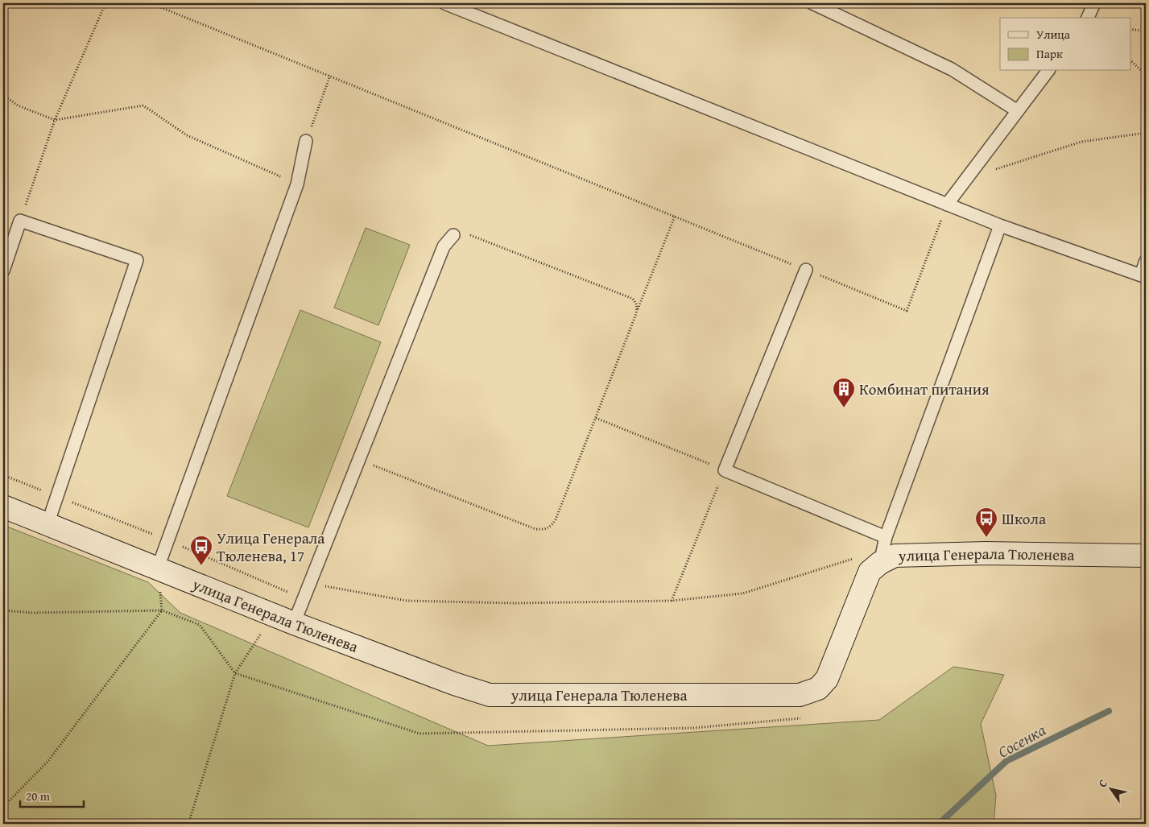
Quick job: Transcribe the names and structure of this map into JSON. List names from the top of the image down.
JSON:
{
  "streets": {
    "street": ["улица Генерала Тюленева"]
  },
  "water": ["Сосенка"],
  "places": {
    "building": ["Комбинат питания"],
    "bus stop": ["Школа", "Улица Генерала Тюленева, 17"]
  },
  "legend": ["Улица", "Парк"],
  "scale_bar": "20 m",
  "north": "top left"
}
